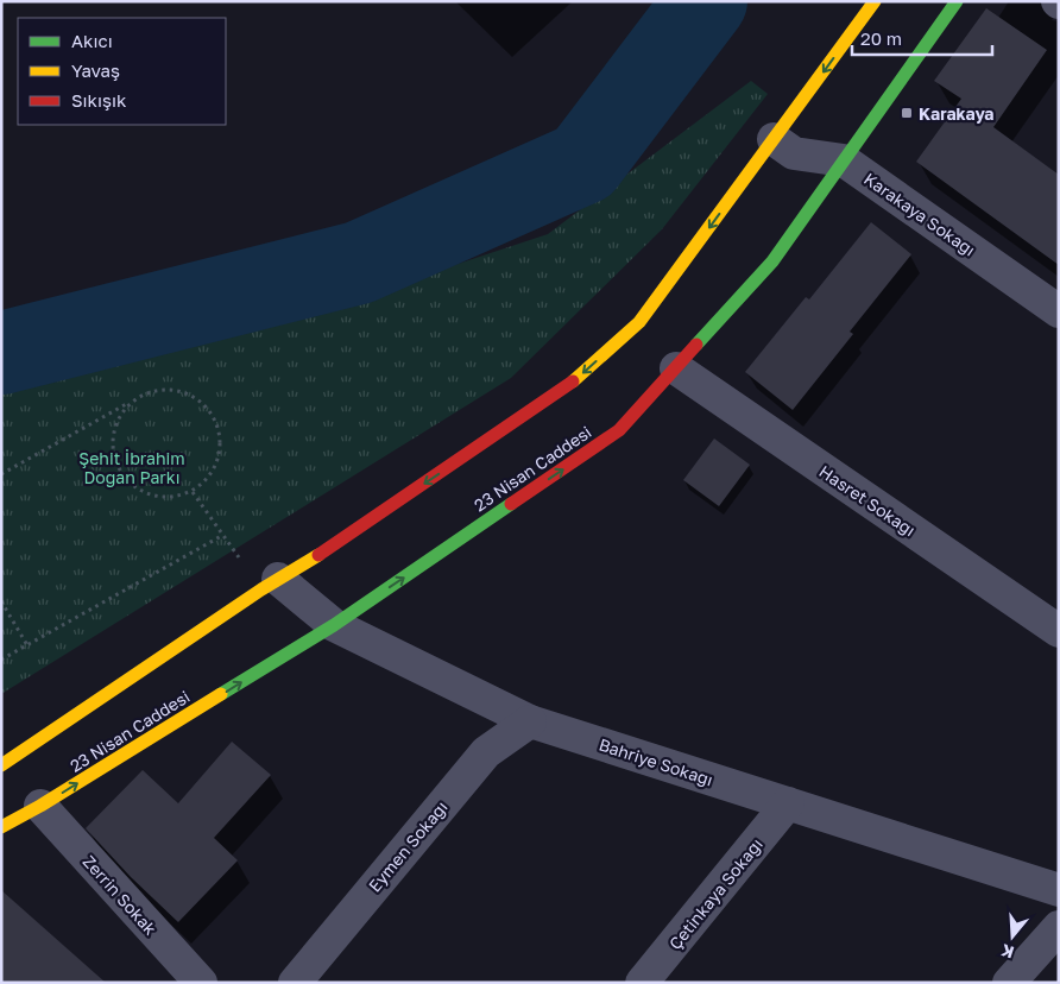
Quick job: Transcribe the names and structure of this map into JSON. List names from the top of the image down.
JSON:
{
  "streets": {
    "street": [
      "Karakaya Sokağı",
      "23 Nisan Caddesi",
      "Hasret Sokağı",
      "Bahriye Sokağı",
      "Eymen Sokağı",
      "Çetinkaya Sokağı",
      "Zerrin Sokak"
    ]
  },
  "crossings": [
    ["Karakaya Sokağı", "23 Nisan Caddesi"],
    ["23 Nisan Caddesi", "Hasret Sokağı"],
    ["23 Nisan Caddesi", "Bahriye Sokağı"],
    ["23 Nisan Caddesi", "Zerrin Sokak"],
    ["Bahriye Sokağı", "Eymen Sokağı"],
    ["Bahriye Sokağı", "Çetinkaya Sokağı"]
  ],
  "parks": ["Şehit İbrahim Doğan Parkı"],
  "places": {
    "transit": ["Karakaya"]
  },
  "legend": ["Akıcı", "Yavaş", "Sıkışık"],
  "scale_bar": "20 m",
  "north": "bottom"
}
